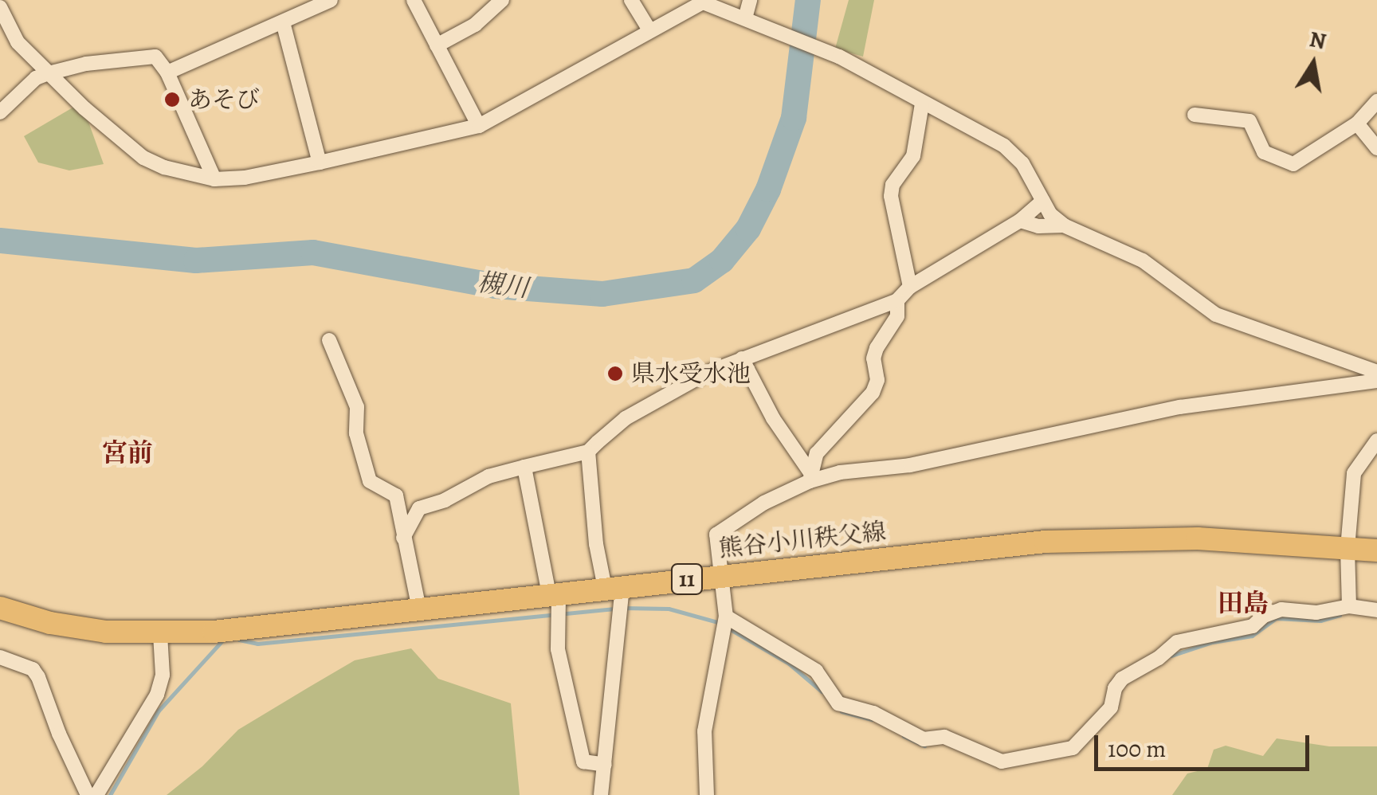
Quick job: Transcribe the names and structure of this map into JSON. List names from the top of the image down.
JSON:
{
  "streets": {
    "main road": ["熊谷小川秩父線", "11"]
  },
  "districts": ["宮前", "田島"],
  "water": ["槻川"],
  "places": ["あそび", "県水受水池"],
  "scale_bar": "100 m",
  "north": "top"
}
